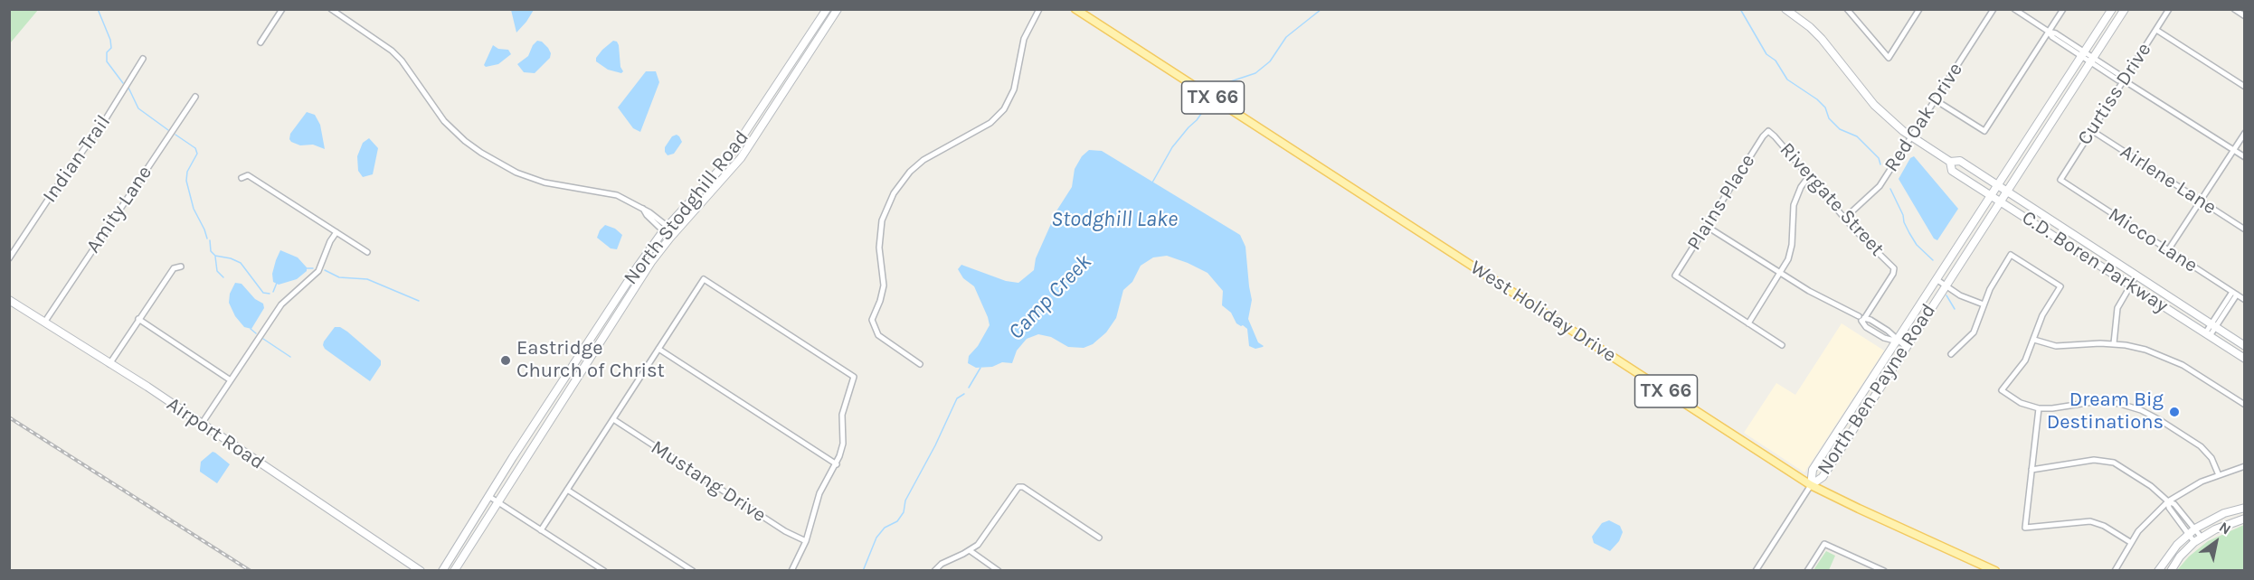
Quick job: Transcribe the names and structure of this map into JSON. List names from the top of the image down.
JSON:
{
  "streets": {
    "main road": ["TX 66", "West Holiday Drive"],
    "street": [
      "Curtiss Drive",
      "Red Oak Drive",
      "Indian Trail",
      "Airlene Lane",
      "Rivergate Street",
      "Plains Place",
      "North Stodghill Road",
      "Amity Lane",
      "Micco Lane",
      "C.D. Boren Parkway",
      "North Ben Payne Road",
      "Airport Road",
      "Mustang Drive"
    ]
  },
  "crossings": [
    ["Curtiss Drive", "Airlene Lane"],
    ["Curtiss Drive", "Micco Lane"],
    ["Red Oak Drive", "Rivergate Street"],
    ["Red Oak Drive", "C.D. Boren Parkway"],
    ["Rivergate Street", "Plains Place"],
    ["Amity Lane", "Airport Road"],
    ["C.D. Boren Parkway", "North Ben Payne Road"],
    ["West Holiday Drive", "North Ben Payne Road"]
  ],
  "water": ["Stodghill Lake", "Camp Creek"],
  "places": ["Eastridge Church of Christ", "Dream Big Destinations"],
  "north": "top right"
}
